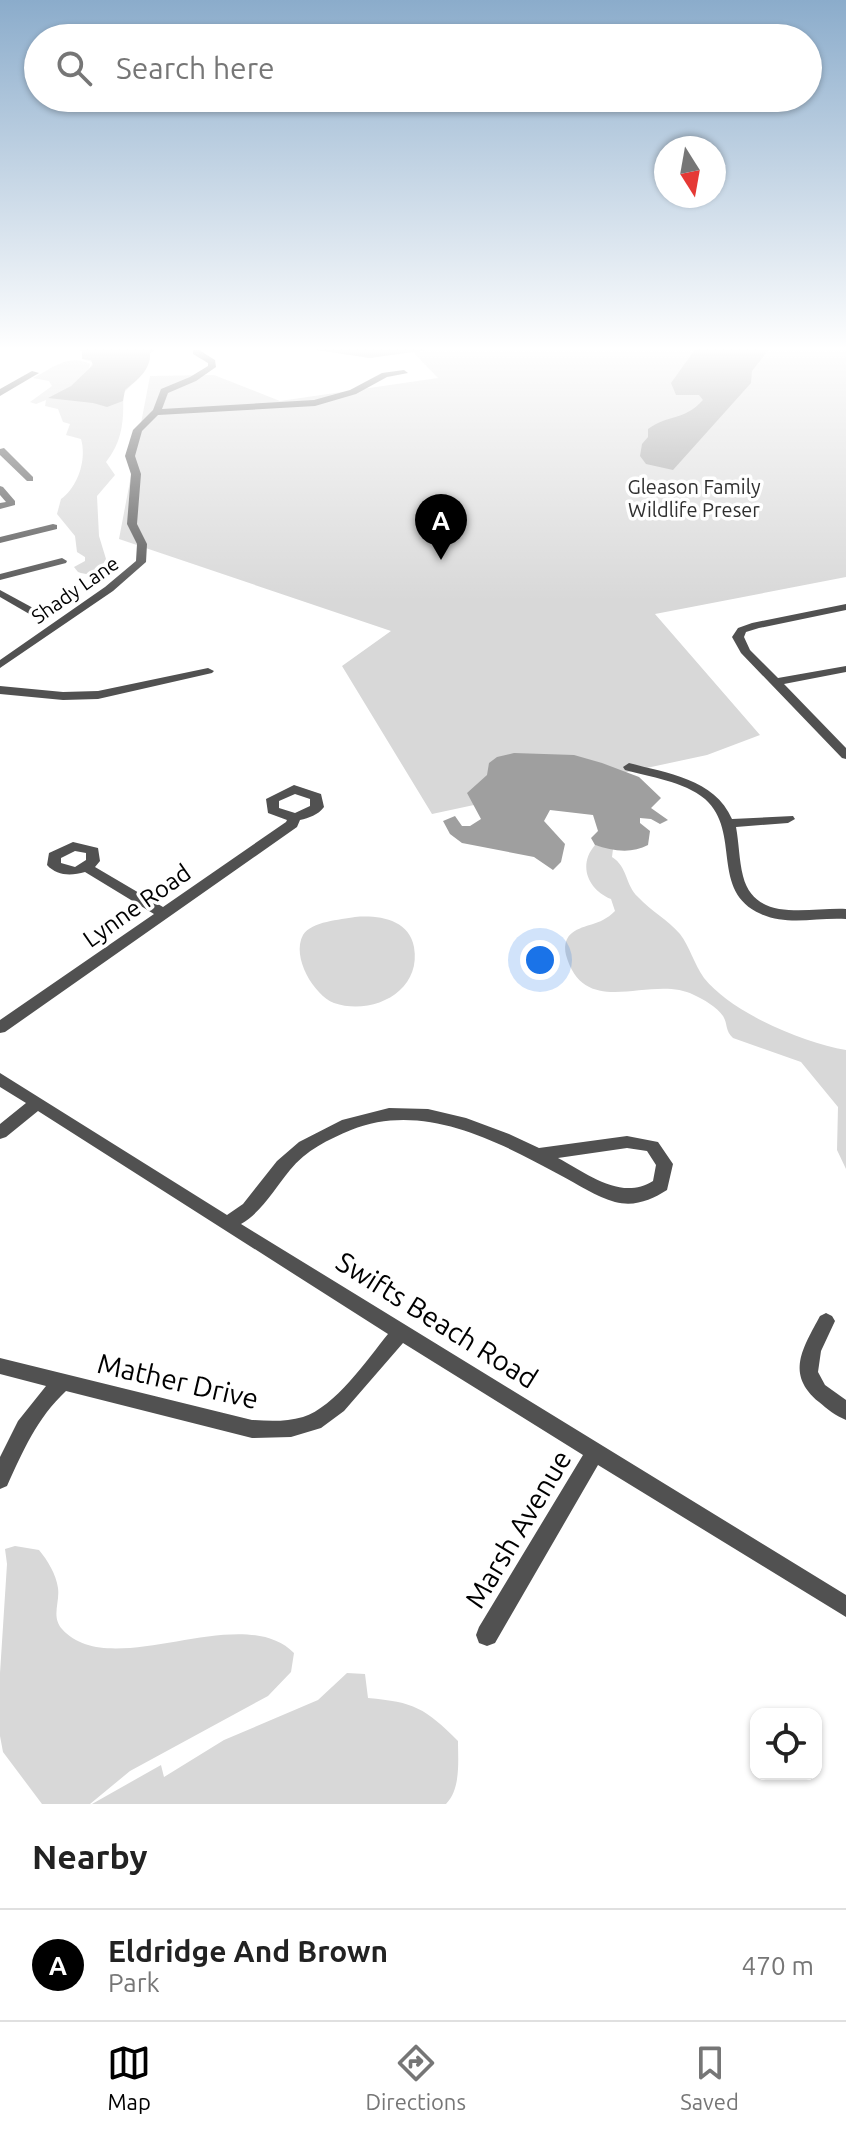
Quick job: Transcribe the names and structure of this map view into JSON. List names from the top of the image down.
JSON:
{
  "streets": {
    "street": [
      "Shady Lane",
      "Lynne Road",
      "Swifts Beach Road",
      "Mather Drive",
      "Marsh Avenue"
    ]
  },
  "crossings": [
    ["Swifts Beach Road", "Mather Drive"],
    ["Swifts Beach Road", "Marsh Avenue"]
  ],
  "parks": ["Gleason Family Wildlife Preser"],
  "north": "bottom",
  "page": {
    "search": "Search here",
    "pins": "A",
    "heading": "Nearby",
    "list": [
      {
        "mark": "A",
        "name": "Eldridge And Brown",
        "note": "Park",
        "value": "470 m"
      }
    ],
    "nav": ["Map", "Directions", "Saved"]
  }
}
